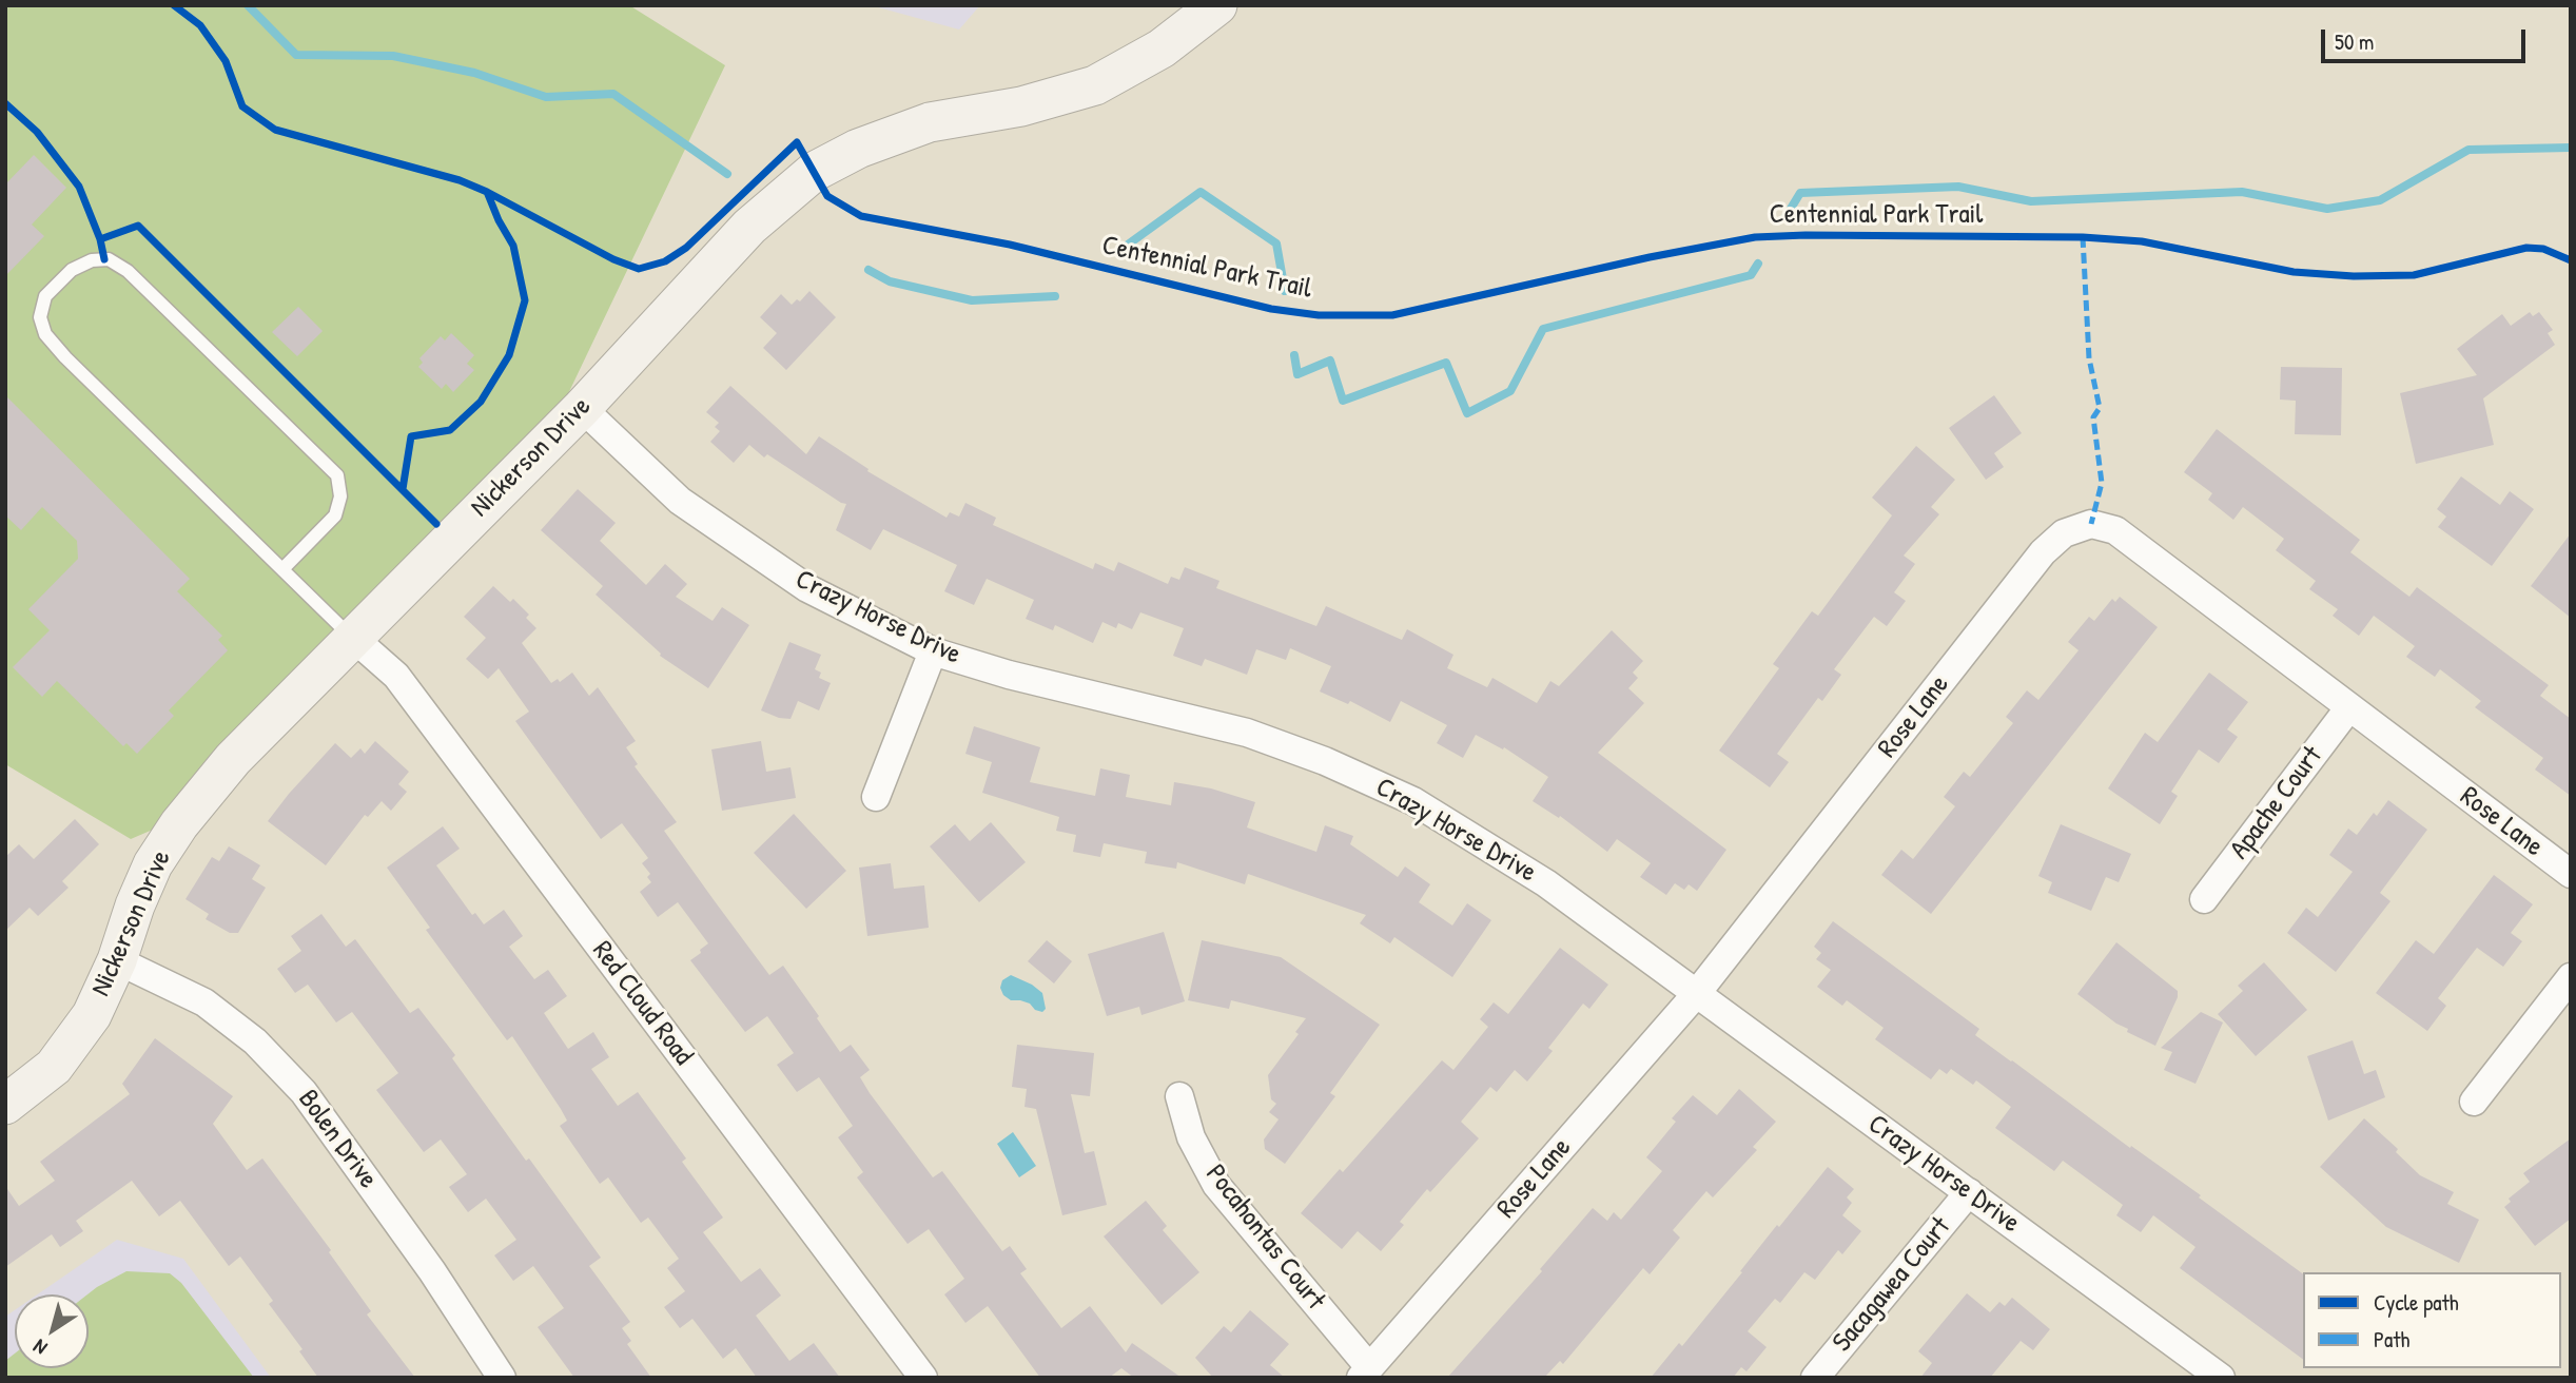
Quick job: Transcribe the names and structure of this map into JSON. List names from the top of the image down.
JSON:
{
  "streets": {
    "street": [
      "Nickerson Drive",
      "Crazy Horse Drive",
      "Rose Lane",
      "Apache Court",
      "Red Cloud Road",
      "Bolen Drive",
      "Pocahontas Court",
      "Sacagawea Court"
    ],
    "cycle path": ["Centennial Park Trail"]
  },
  "crossings": [
    ["Nickerson Drive", "Crazy Horse Drive"],
    ["Nickerson Drive", "Red Cloud Road"],
    ["Nickerson Drive", "Bolen Drive"],
    ["Crazy Horse Drive", "Rose Lane"],
    ["Crazy Horse Drive", "Sacagawea Court"],
    ["Rose Lane", "Apache Court"],
    ["Rose Lane", "Pocahontas Court"]
  ],
  "legend": ["Cycle path", "Path"],
  "scale_bar": "50 m",
  "north": "bottom left"
}
